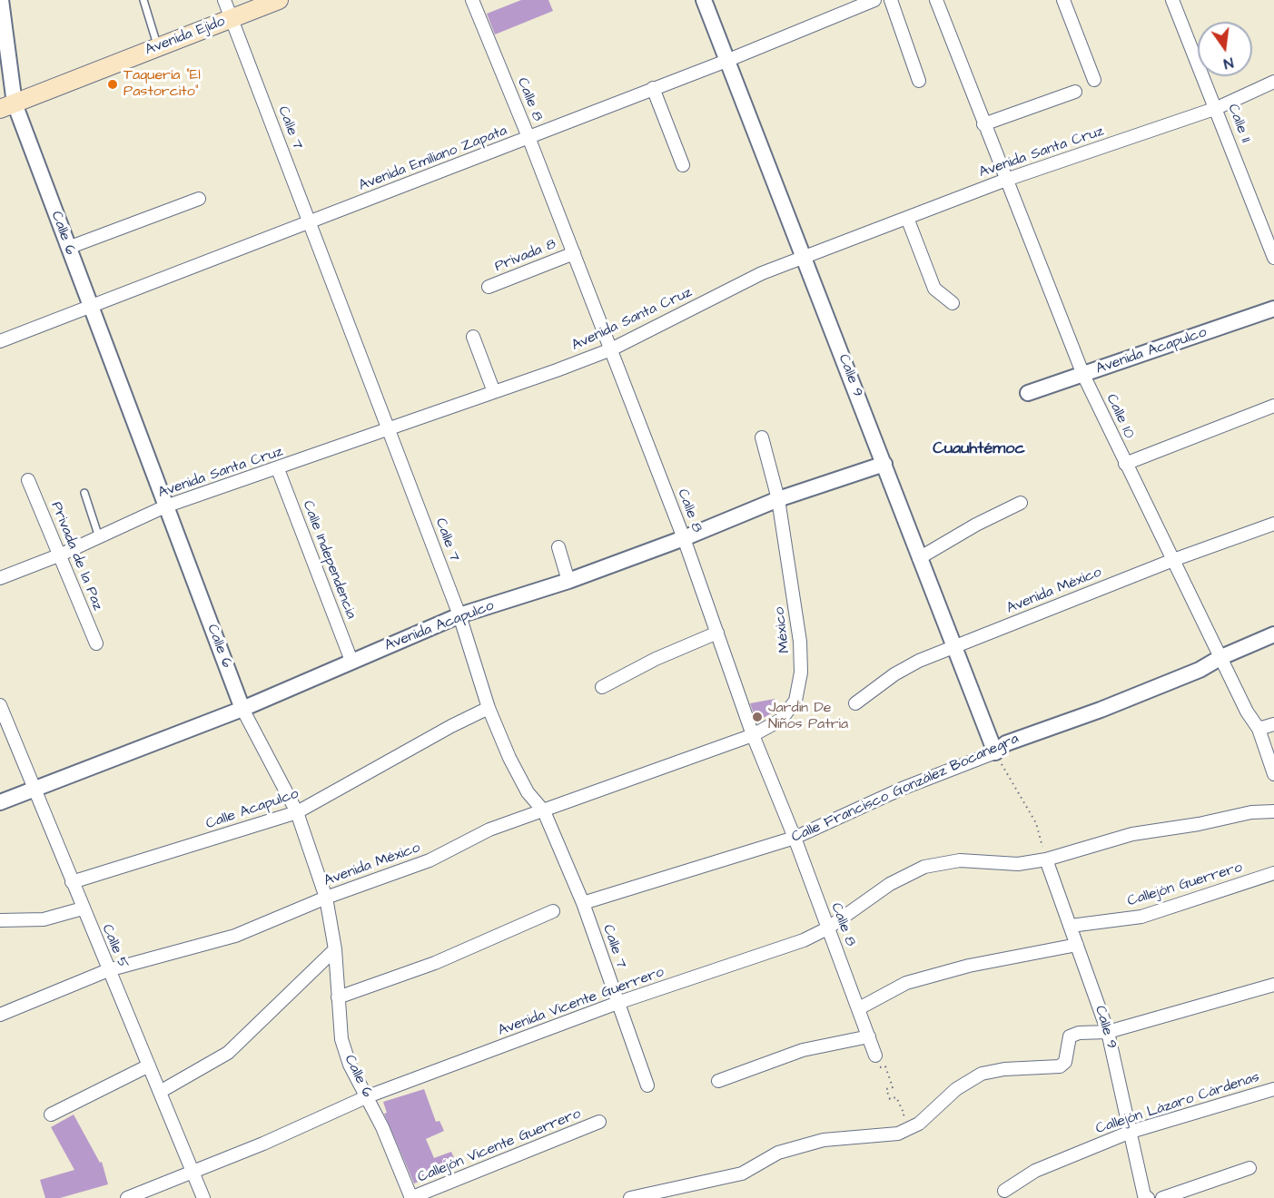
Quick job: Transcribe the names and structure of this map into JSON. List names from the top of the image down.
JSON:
{
  "streets": {
    "main road": ["Avenida Ejido"],
    "street": [
      "Calle 8",
      "Calle 11",
      "Calle 7",
      "Avenida Santa Cruz",
      "Avenida Emiliano Zapata",
      "Calle 6",
      "Privada 8",
      "Avenida Acapulco",
      "Calle 9",
      "Calle 10",
      "Privada de la Paz",
      "Calle Independencia",
      "Avenida México",
      "México",
      "Calle Francisco González Bocanegra",
      "Calle Acapulco",
      "Callejón Guerrero",
      "Calle 5",
      "Avenida Vicente Guerrero",
      "Callejón Lázaro Cárdenas",
      "Callejón Vicente Guerrero"
    ]
  },
  "crossings": [
    ["Avenida Ejido", "Calle 7"],
    ["Avenida Ejido", "Calle 6"],
    ["Calle 8", "Avenida Santa Cruz"],
    ["Calle 8", "Avenida Emiliano Zapata"],
    ["Calle 8", "Privada 8"],
    ["Calle 8", "Avenida Acapulco"],
    ["Calle 8", "Avenida México"],
    ["Calle 8", "México"],
    ["Calle 8", "Calle Francisco González Bocanegra"],
    ["Calle 8", "Avenida Vicente Guerrero"],
    ["Calle 11", "Avenida Santa Cruz"],
    ["Calle 7", "Avenida Santa Cruz"],
    ["Calle 7", "Avenida Emiliano Zapata"],
    ["Calle 7", "Avenida Acapulco"],
    ["Calle 7", "Avenida México"],
    ["Calle 7", "Calle Francisco González Bocanegra"],
    ["Calle 7", "Calle Acapulco"],
    ["Calle 7", "Avenida Vicente Guerrero"],
    ["Avenida Santa Cruz", "Calle 6"],
    ["Avenida Santa Cruz", "Calle 9"],
    ["Avenida Santa Cruz", "Calle 10"],
    ["Avenida Santa Cruz", "Privada de la Paz"],
    ["Avenida Santa Cruz", "Calle Independencia"],
    ["Avenida Emiliano Zapata", "Calle 6"],
    ["Avenida Emiliano Zapata", "Calle 9"],
    ["Calle 6", "Avenida Acapulco"],
    ["Calle 6", "Avenida México"],
    ["Calle 6", "Calle Acapulco"],
    ["Calle 6", "Avenida Vicente Guerrero"],
    ["Calle 6", "Callejón Vicente Guerrero"],
    ["Avenida Acapulco", "Calle 9"],
    ["Avenida Acapulco", "Calle 10"],
    ["Avenida Acapulco", "Calle Independencia"],
    ["Avenida Acapulco", "México"],
    ["Avenida Acapulco", "Calle 5"],
    ["Calle 9", "Avenida México"],
    ["Calle 9", "Calle Francisco González Bocanegra"],
    ["Calle 9", "Callejón Guerrero"],
    ["Calle 9", "Avenida Vicente Guerrero"],
    ["Calle 9", "Callejón Lázaro Cárdenas"],
    ["Calle 10", "Avenida México"],
    ["Calle 10", "Calle Francisco González Bocanegra"],
    ["Avenida México", "México"],
    ["Avenida México", "Calle 5"],
    ["Calle Acapulco", "Calle 5"],
    ["Calle 5", "Avenida Vicente Guerrero"]
  ],
  "districts": ["Cuauhtémoc"],
  "places": ["Taquería \"El Pastorcito\"", "Jardin De Niños Patria"],
  "north": "bottom"
}
